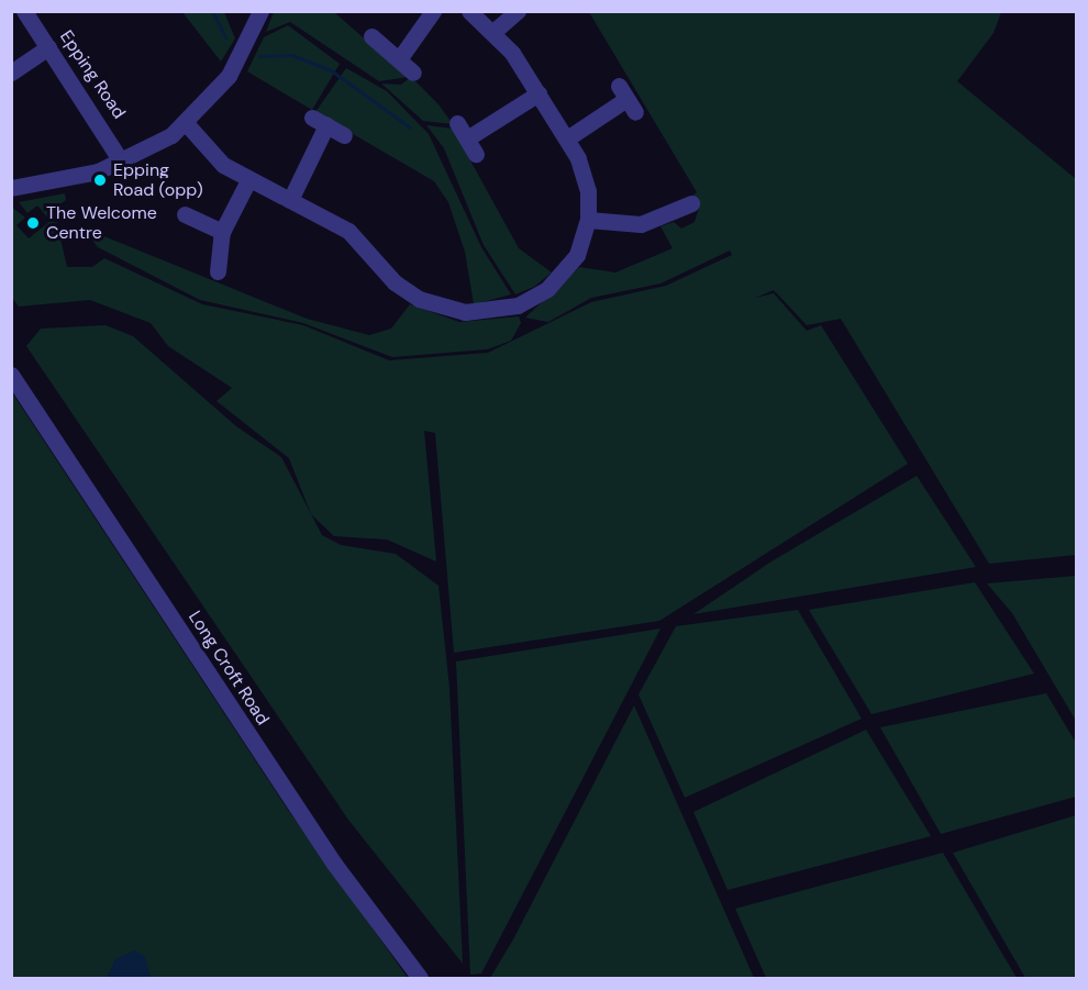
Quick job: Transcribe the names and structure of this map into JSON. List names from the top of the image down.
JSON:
{
  "streets": {
    "street": ["Epping Road", "Long Croft Road"]
  },
  "places": ["Epping Road (opp)", "The Welcome Centre"]
}
